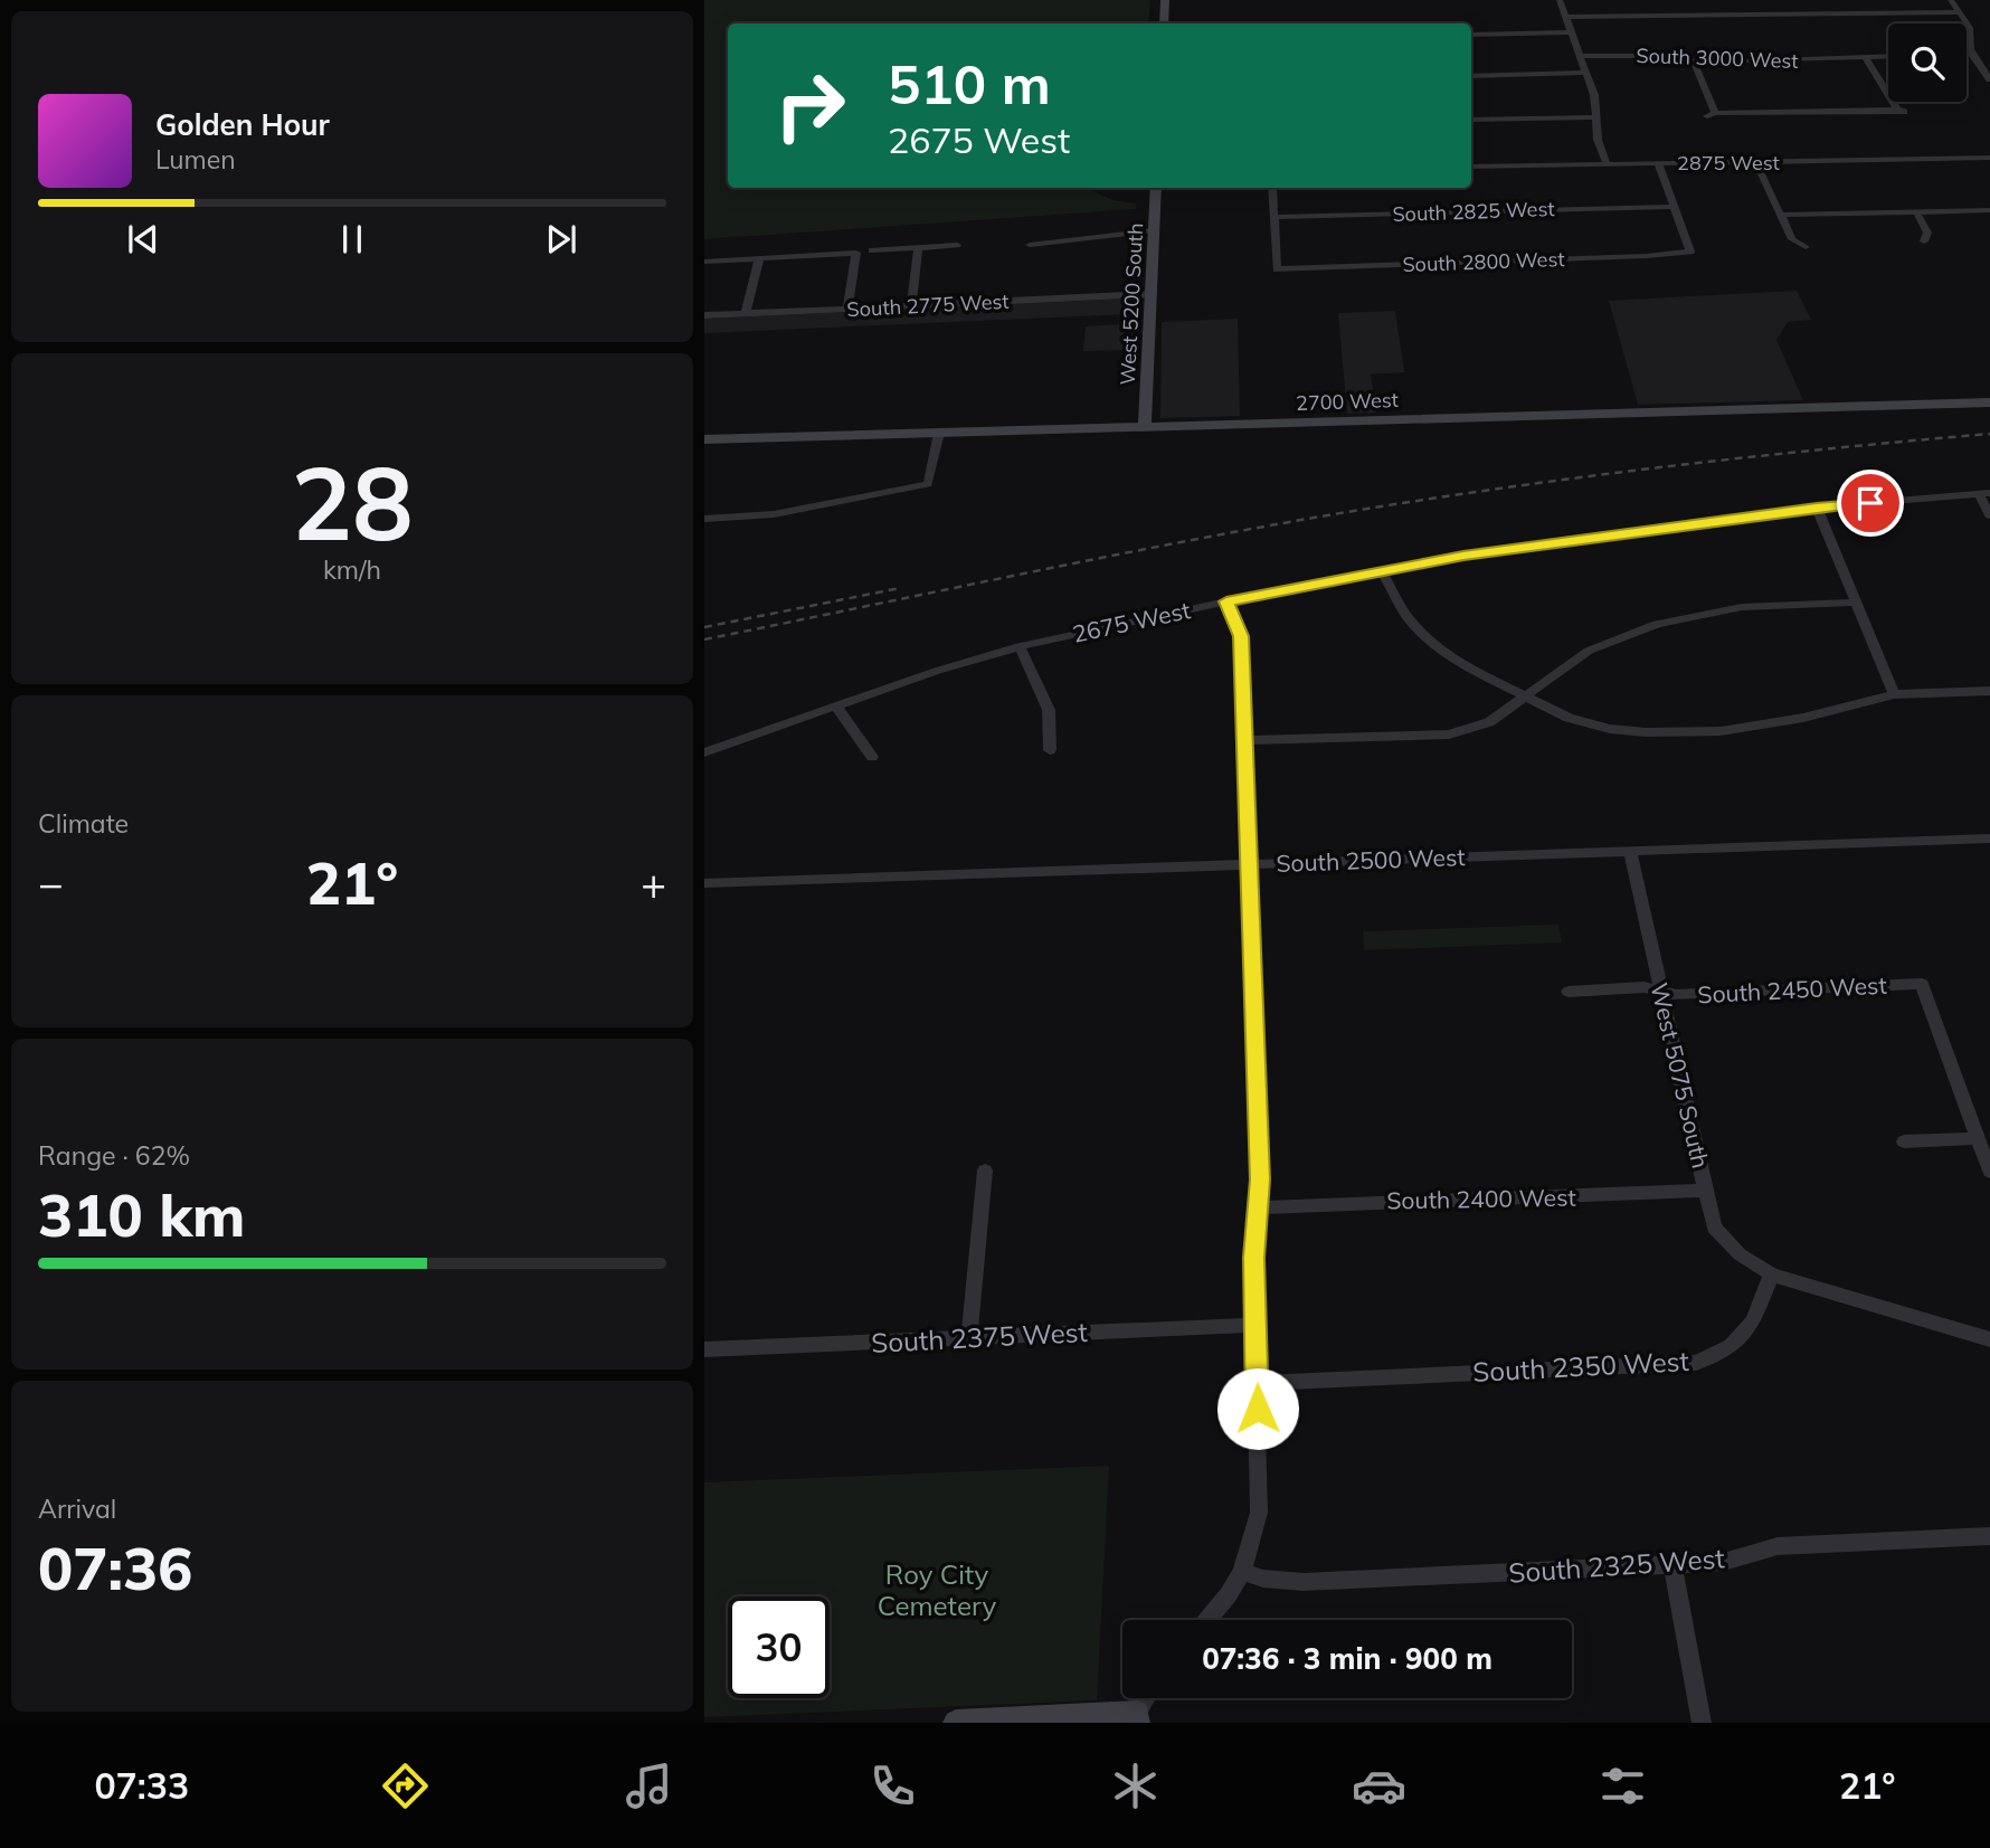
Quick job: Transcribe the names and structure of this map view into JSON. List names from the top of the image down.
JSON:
{
  "streets": {
    "street": [
      "South 3000 West",
      "2875 West",
      "South 2825 West",
      "South 2800 West",
      "West 5200 South",
      "South 2775 West",
      "2700 West",
      "2675 West",
      "South 2500 West",
      "South 2450 West",
      "West 5075 South",
      "South 2400 West",
      "South 2375 West",
      "South 2350 West",
      "South 2325 West"
    ]
  },
  "crossings": [
    ["South 2825 West", "South 2800 West"],
    ["West 5200 South", "South 2775 West"],
    ["West 5200 South", "2700 West"],
    ["South 2500 West", "West 5075 South"],
    ["South 2450 West", "West 5075 South"],
    ["West 5075 South", "South 2400 West"],
    ["West 5075 South", "South 2350 West"]
  ],
  "parks": ["Roy City Cemetery"],
  "page": {
    "turn": ["510 m", "2675 West"],
    "song": ["Golden Hour", "Lumen"],
    "tile": [
      ["28", "km/h"],
      "Climate",
      ["Range · 62%", "310 km"],
      ["Arrival", "07:36"]
    ],
    "heat": ["−", "21°", "+"],
    "limit": "30",
    "trip": "07:36 · 3 min · 900 m",
    "tabs": ["07:33", "21°"]
  }
}
